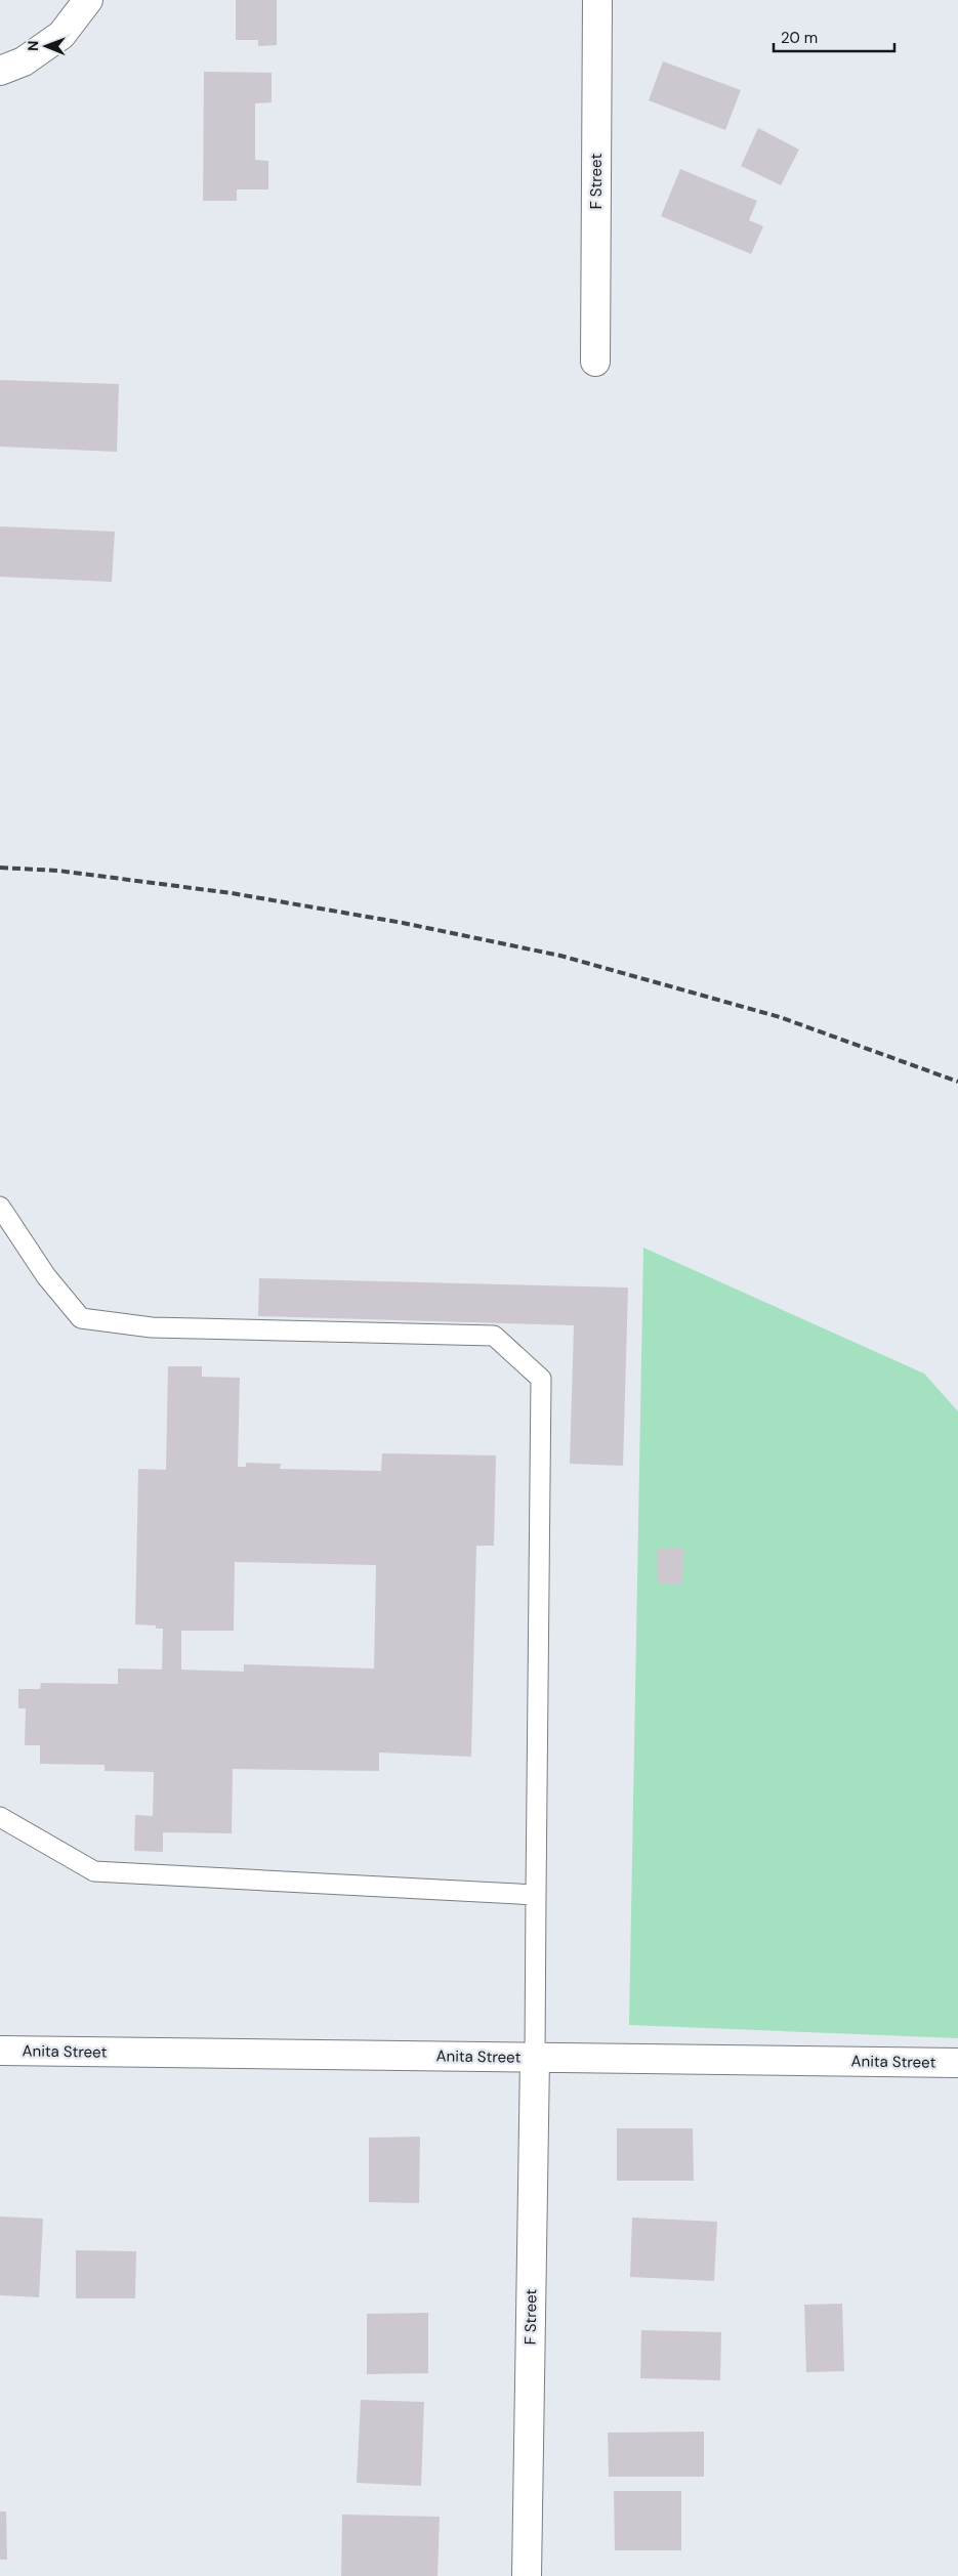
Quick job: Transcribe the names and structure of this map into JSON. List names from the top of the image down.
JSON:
{
  "streets": {
    "street": ["F Street", "Anita Street"]
  },
  "crossings": [
    ["F Street", "Anita Street"]
  ],
  "scale_bar": "20 m",
  "north": "left"
}
